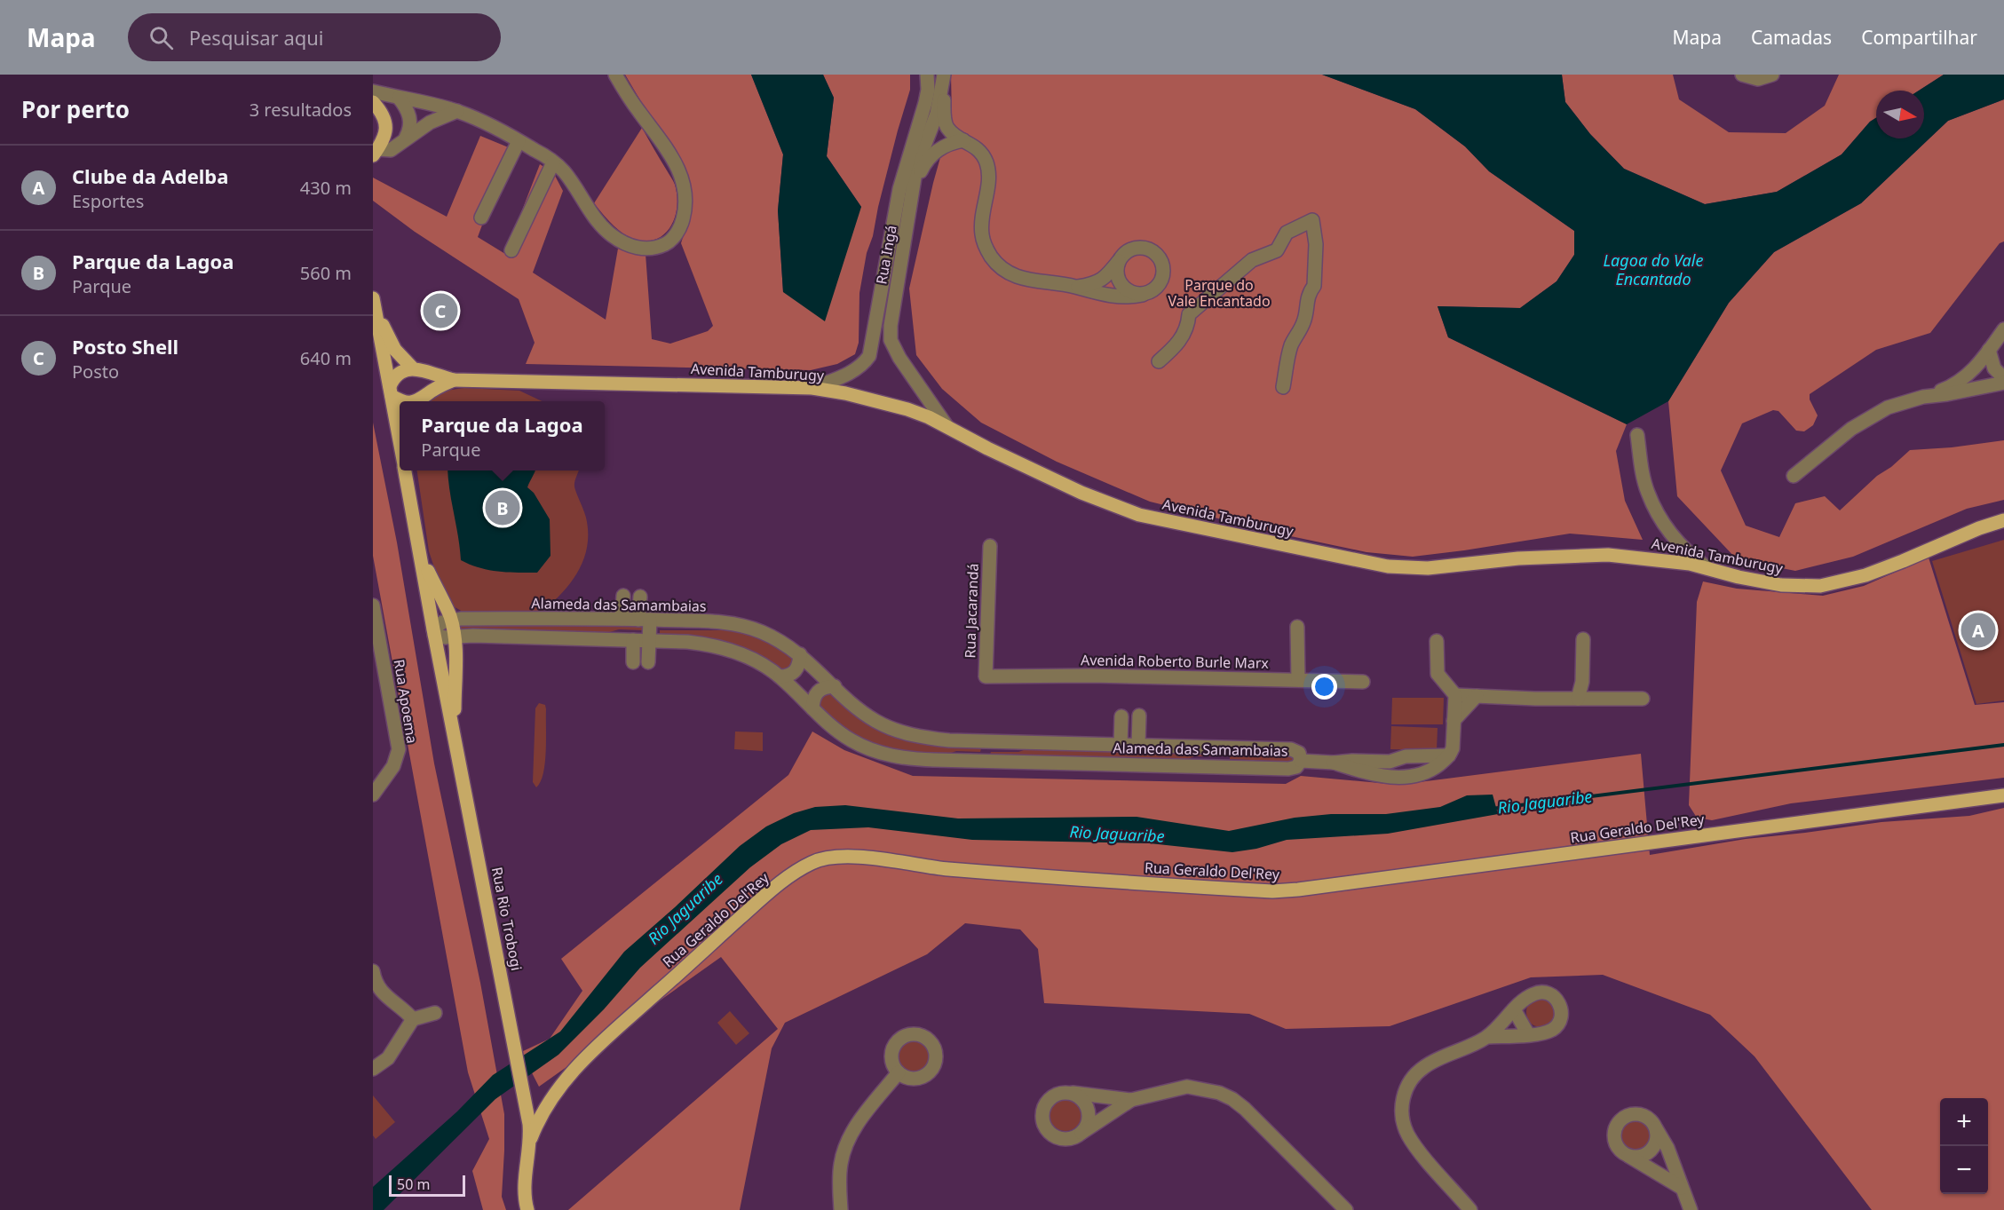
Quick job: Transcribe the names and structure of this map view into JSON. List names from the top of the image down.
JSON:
{
  "streets": {
    "main road": ["Avenida Tamburugy", "Rua Geraldo Del'Rey", "Rua Rio Trobogi"],
    "street": [
      "Rua Ingá",
      "Alameda das Samambaias",
      "Rua Jacarandá",
      "Avenida Roberto Burle Marx",
      "Rua Apoema"
    ]
  },
  "crossings": [
    ["Rua Ingá", "Avenida Tamburugy"],
    ["Avenida Tamburugy", "Rua Rio Trobogi"],
    ["Alameda das Samambaias", "Rua Rio Trobogi"],
    ["Rua Jacarandá", "Avenida Roberto Burle Marx"],
    ["Rua Geraldo Del'Rey", "Rua Rio Trobogi"]
  ],
  "water": ["Lagoa do Vale Encantado", "Rio Jaguaribe"],
  "parks": ["Parque do Vale Encantado"],
  "scale_bar": "50 m",
  "north": "right",
  "page": {
    "header": "Mapa",
    "search": "Pesquisar aqui",
    "nav": ["Mapa", "Camadas", "Compartilhar"],
    "heading": ["Por perto", "3 resultados"],
    "list": [
      {
        "mark": "A",
        "name": "Clube da Adelba",
        "note": "Esportes",
        "value": "430 m"
      },
      {
        "mark": "B",
        "name": "Parque da Lagoa",
        "note": "Parque",
        "value": "560 m"
      },
      {
        "mark": "C",
        "name": "Posto Shell",
        "note": "Posto",
        "value": "640 m"
      }
    ],
    "pins": ["C", "B", "A"],
    "popup": ["Parque da Lagoa", "Parque"],
    "map_buttons": ["+", "−"],
    "scale": "50 m"
  }
}
